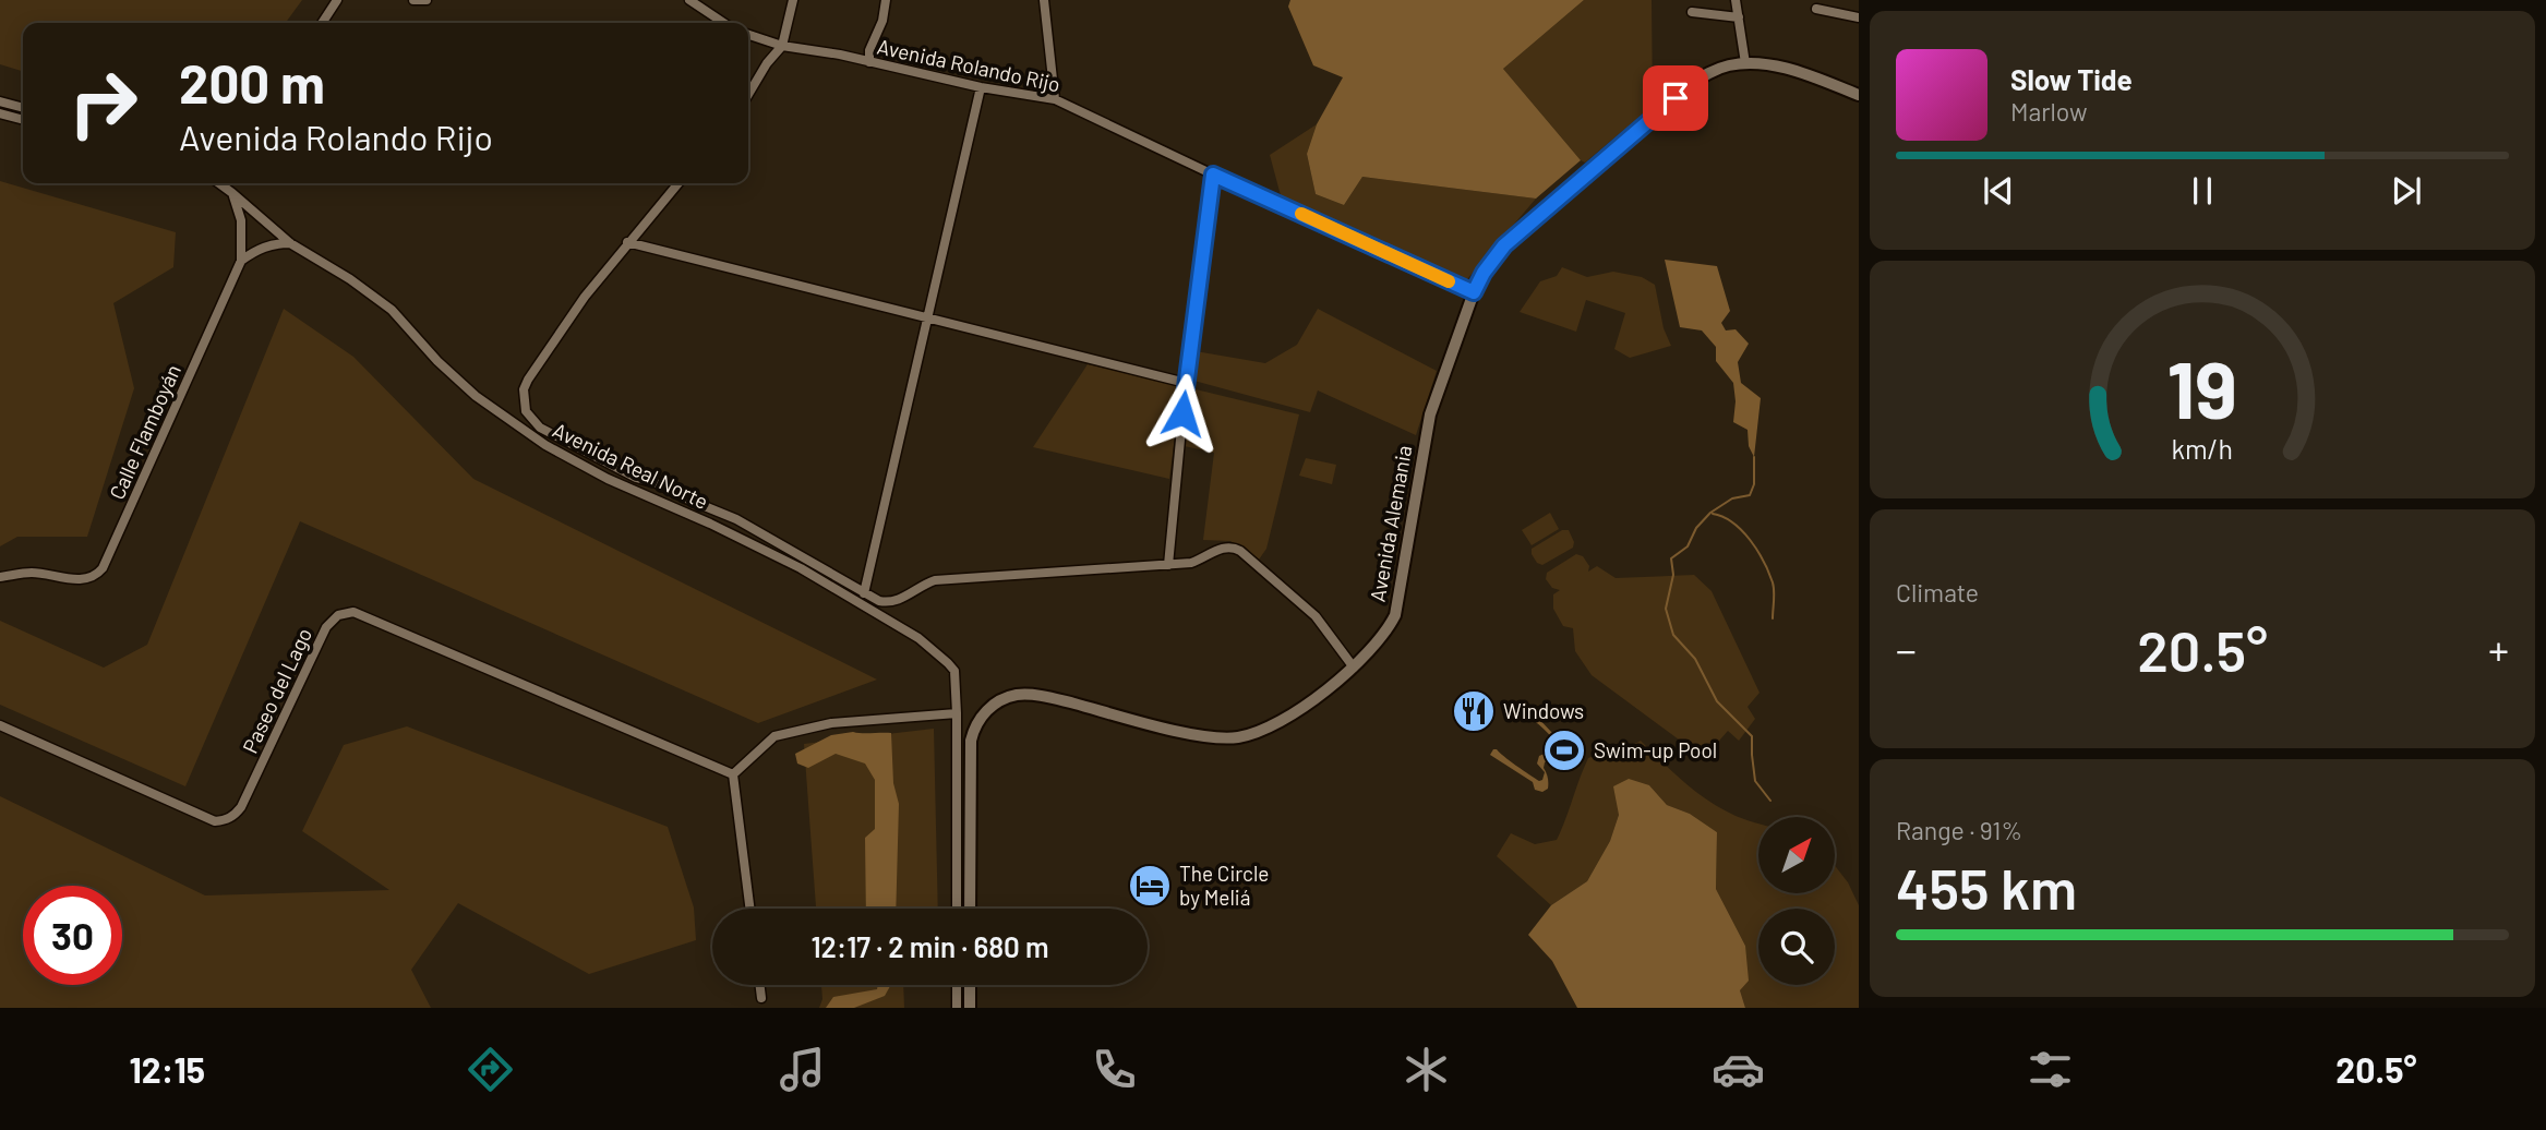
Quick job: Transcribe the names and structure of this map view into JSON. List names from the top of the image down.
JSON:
{
  "streets": {
    "street": [
      "Avenida Rolando Rijo",
      "Calle Flamboyán",
      "Avenida Real Norte",
      "Avenida Alemania",
      "Paseo del Lago"
    ]
  },
  "crossings": [
    ["Avenida Rolando Rijo", "Avenida Alemania"]
  ],
  "places": {
    "restaurant": ["Windows"],
    "sports": ["Swim-up Pool"],
    "hotel": ["The Circle by Meliá"]
  },
  "north": "top right",
  "page": {
    "turn": ["200 m", "Avenida Rolando Rijo"],
    "song": ["Slow Tide", "Marlow"],
    "tile": [
      "Climate",
      ["Range · 91%", "455 km"]
    ],
    "heat": ["−", "20.5°", "+"],
    "limit": "30",
    "trip": "12:17 · 2 min · 680 m",
    "tabs": ["12:15", "20.5°"],
    "gauge": ["19", "km/h"]
  }
}
